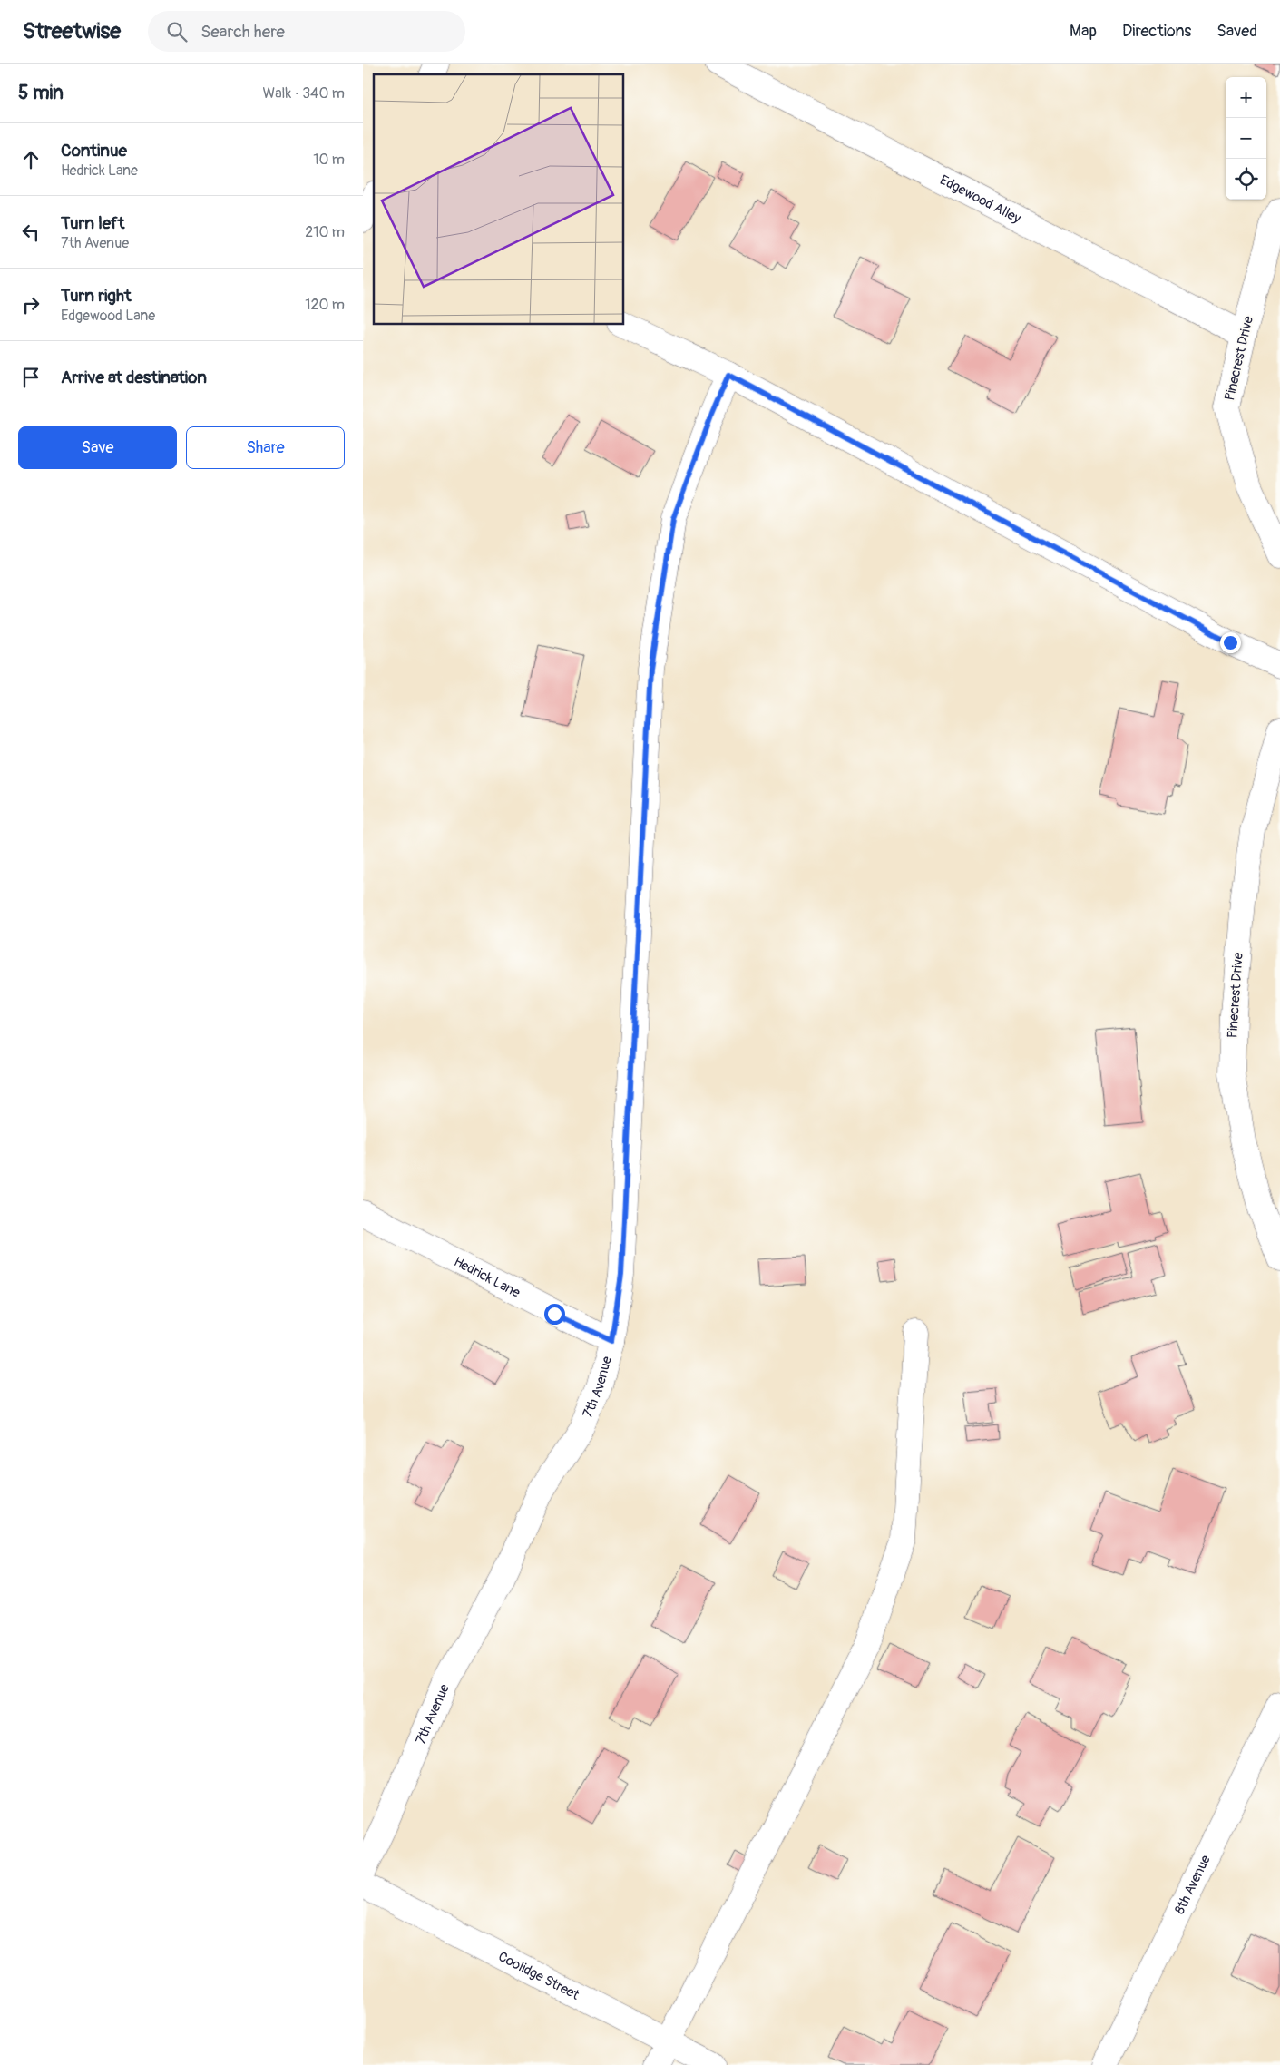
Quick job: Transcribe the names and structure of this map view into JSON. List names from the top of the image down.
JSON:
{
  "streets": {
    "street": [
      "Edgewood Alley",
      "Pinecrest Drive",
      "Hedrick Lane",
      "7th Avenue",
      "8th Avenue",
      "Coolidge Street"
    ]
  },
  "crossings": [
    ["Edgewood Alley", "Pinecrest Drive"],
    ["Hedrick Lane", "7th Avenue"]
  ],
  "page": {
    "header": "Streetwise",
    "search": "Search here",
    "nav": ["Map", "Directions", "Saved"],
    "heading": ["5 min", "Walk · 340 m"],
    "map_buttons": ["+", "−"],
    "list": [
      ["Continue", "Hedrick Lane", "10 m"],
      ["Turn left", "7th Avenue", "210 m"],
      ["Turn right", "Edgewood Lane", "120 m"],
      "Arrive at destination"
    ],
    "buttons": ["Save", "Share"]
  }
}
